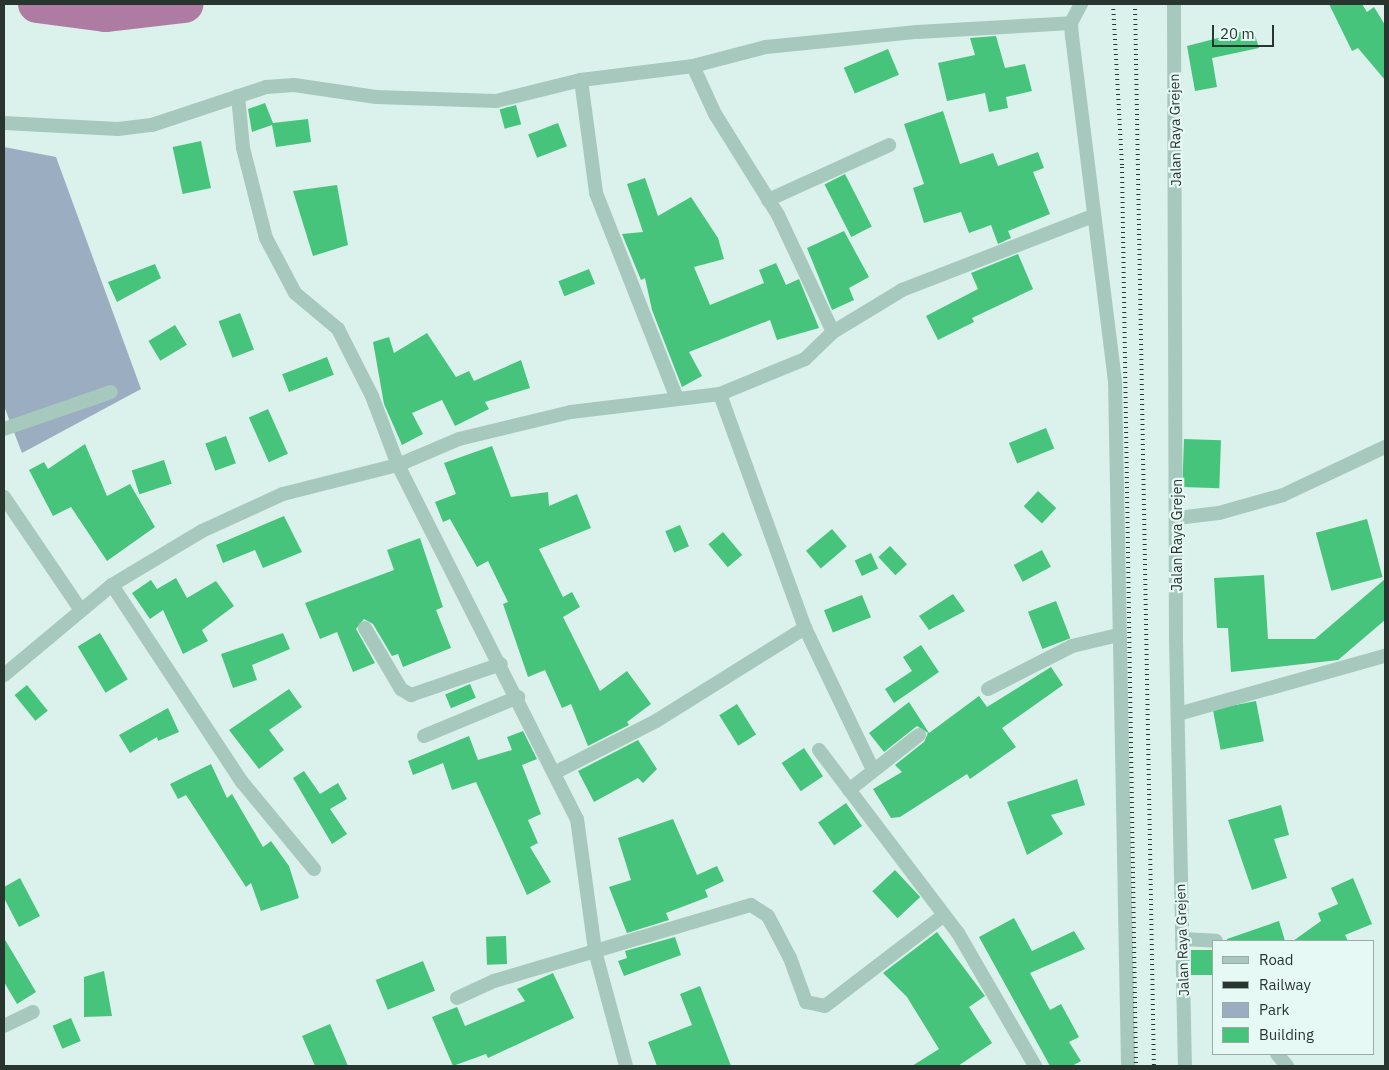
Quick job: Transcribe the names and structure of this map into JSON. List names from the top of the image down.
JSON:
{
  "streets": {
    "street": ["Jalan Raya Grejen"]
  },
  "legend": [
    "Road",
    "Railway",
    "Park",
    "Building"
  ],
  "scale_bar": "20 m"
}
